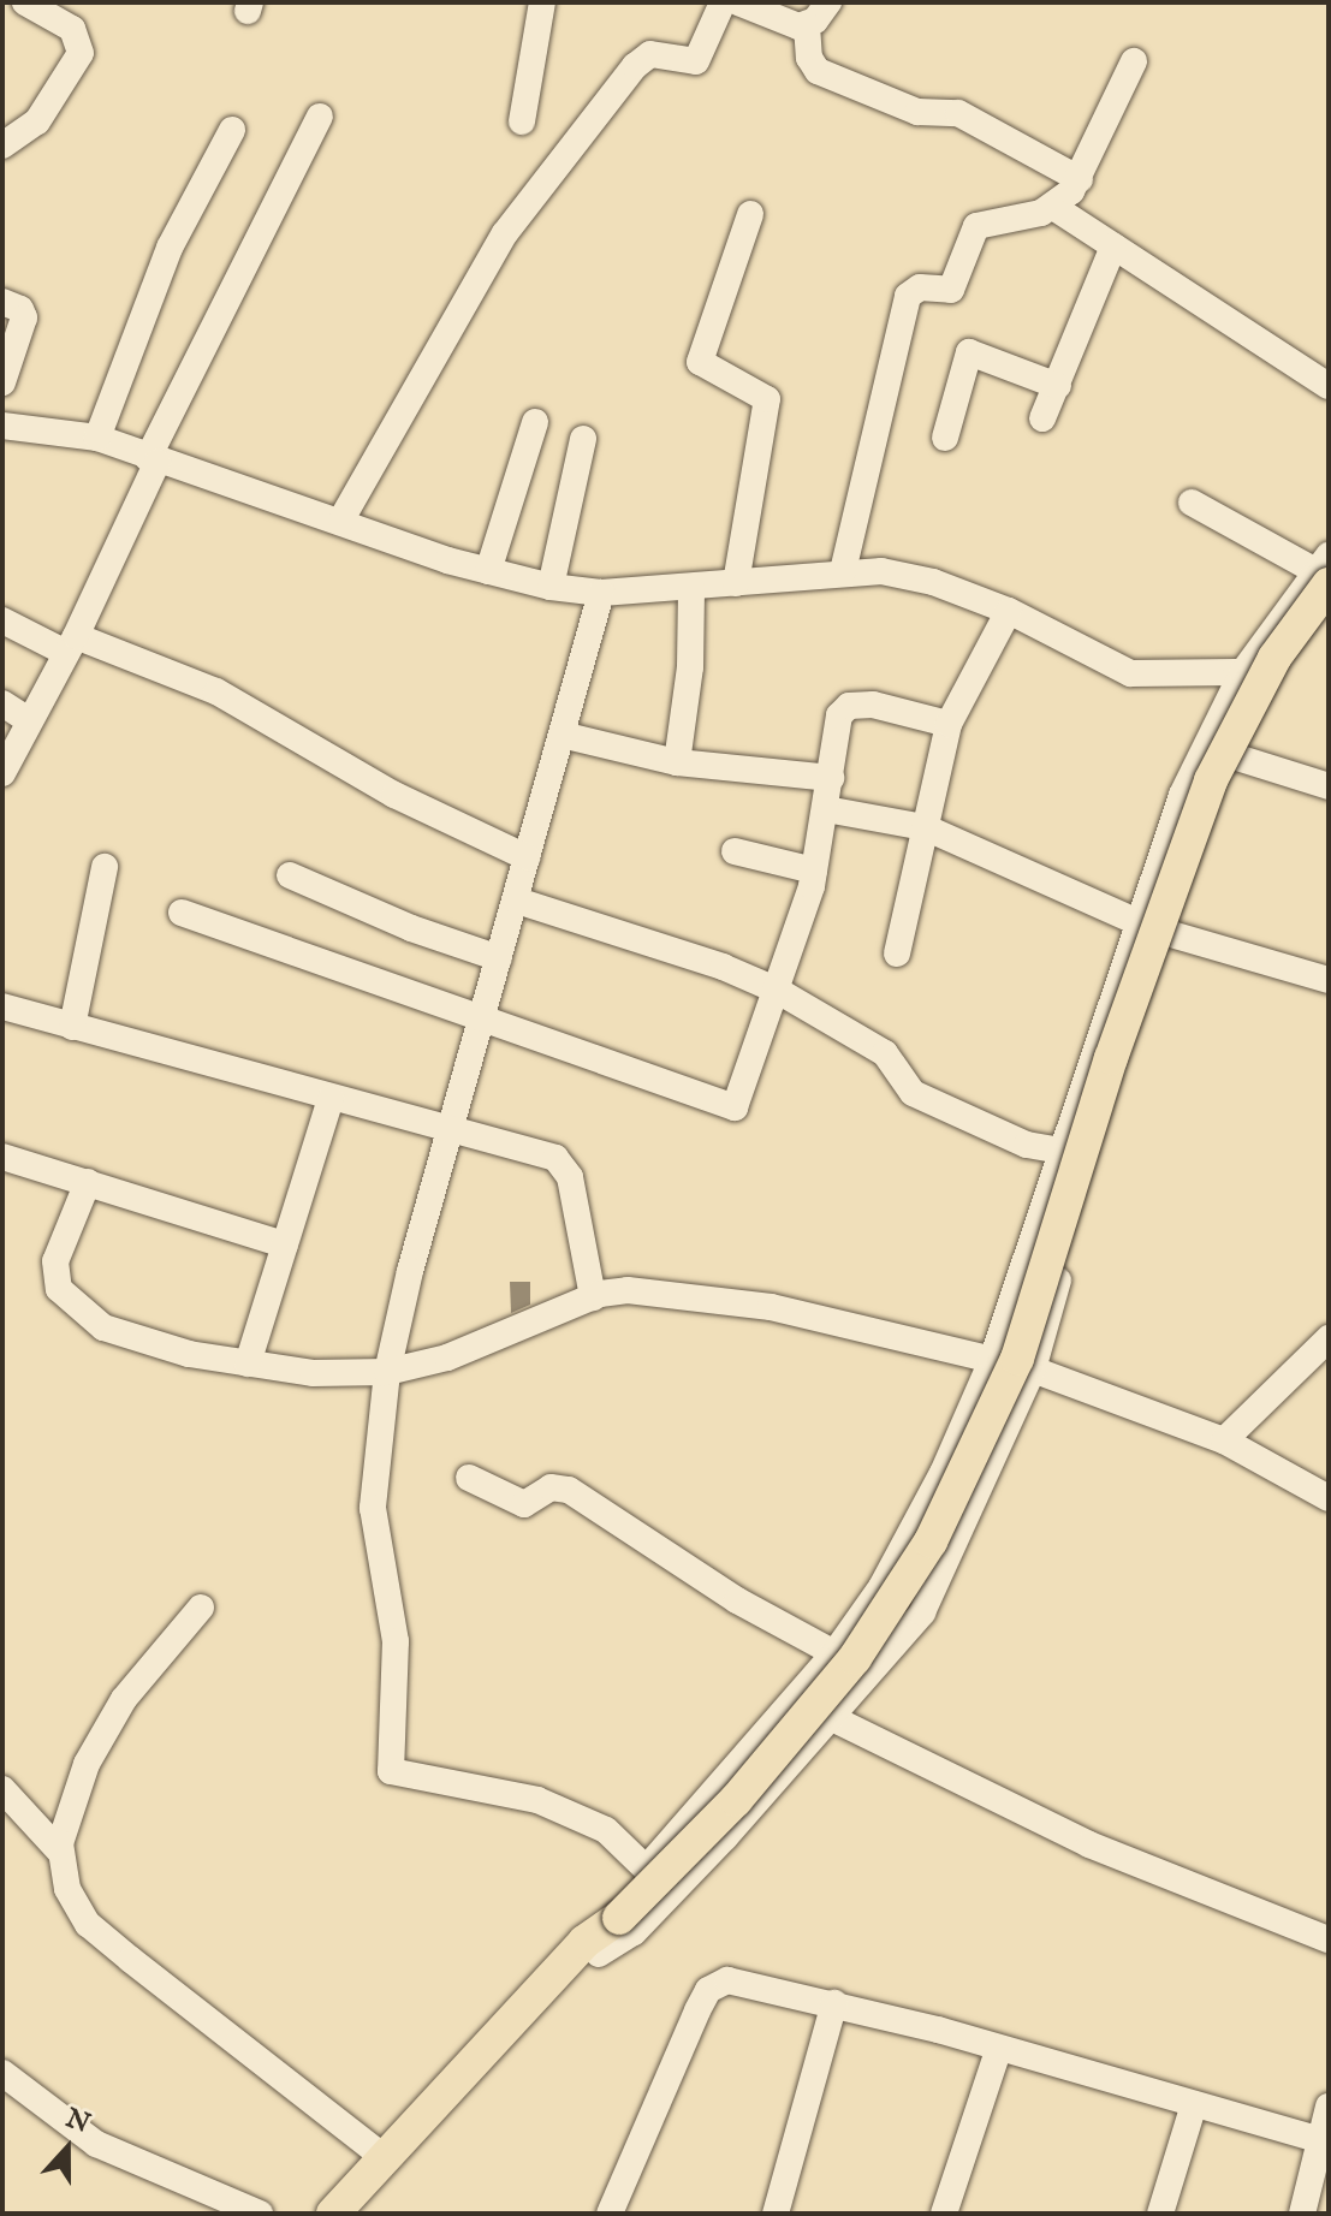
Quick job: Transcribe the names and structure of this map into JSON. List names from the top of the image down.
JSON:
{
  "north": "top"
}
